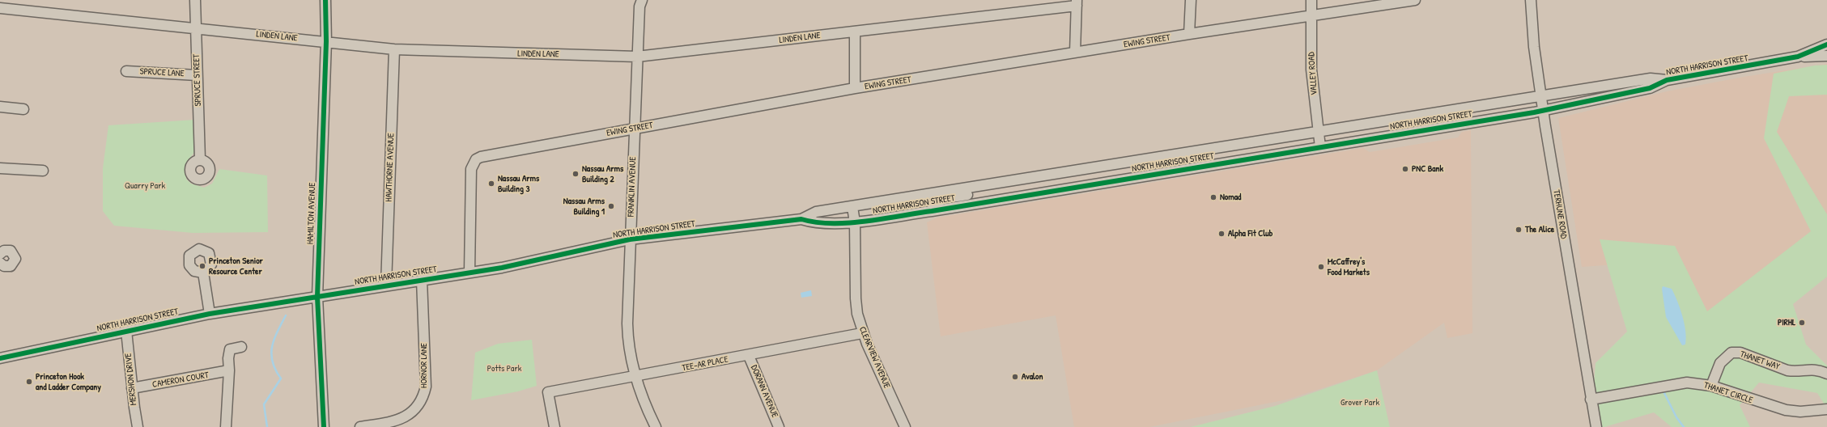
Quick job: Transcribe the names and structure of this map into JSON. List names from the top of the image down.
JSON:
{
  "streets": {
    "street": [
      "LINDEN LANE",
      "EWING STREET",
      "NORTH HARRISON STREET",
      "SPRUCE LANE",
      "VALLEY ROAD",
      "SPRUCE STREET",
      "HAWTHORNE AVENUE",
      "FRANKLIN AVENUE",
      "HAMILTON AVENUE",
      "TERHUNE ROAD",
      "CLEARVIEW AVENUE",
      "THANET WAY",
      "TEE-AR PLACE",
      "HORNOR LANE",
      "MERSHON DRIVE",
      "CAMERON COURT",
      "DORANN AVENUE",
      "THANET CIRCLE"
    ]
  },
  "crossings": [
    ["LINDEN LANE", "SPRUCE STREET"],
    ["LINDEN LANE", "HAWTHORNE AVENUE"],
    ["LINDEN LANE", "FRANKLIN AVENUE"],
    ["LINDEN LANE", "HAMILTON AVENUE"],
    ["EWING STREET", "NORTH HARRISON STREET"],
    ["EWING STREET", "VALLEY ROAD"],
    ["EWING STREET", "FRANKLIN AVENUE"],
    ["NORTH HARRISON STREET", "VALLEY ROAD"],
    ["NORTH HARRISON STREET", "HAWTHORNE AVENUE"],
    ["NORTH HARRISON STREET", "FRANKLIN AVENUE"],
    ["NORTH HARRISON STREET", "HAMILTON AVENUE"],
    ["NORTH HARRISON STREET", "TERHUNE ROAD"],
    ["NORTH HARRISON STREET", "CLEARVIEW AVENUE"],
    ["NORTH HARRISON STREET", "HORNOR LANE"],
    ["NORTH HARRISON STREET", "MERSHON DRIVE"],
    ["SPRUCE LANE", "SPRUCE STREET"],
    ["FRANKLIN AVENUE", "TEE-AR PLACE"],
    ["TERHUNE ROAD", "THANET CIRCLE"],
    ["CLEARVIEW AVENUE", "TEE-AR PLACE"],
    ["THANET WAY", "THANET CIRCLE"],
    ["TEE-AR PLACE", "DORANN AVENUE"],
    ["MERSHON DRIVE", "CAMERON COURT"]
  ],
  "parks": ["Quarry Park", "Potts Park", "Grover Park"],
  "places": [
    "PNC Bank",
    "Nassau Arms Building 2",
    "Nassau Arms Building 3",
    "Nomad",
    "Nassau Arms Building 1",
    "The Alice",
    "Alpha Fit Club",
    "Princeton Senior Resource Center",
    "McCaffrey's Food Markets",
    "PIRHL",
    "Avalon",
    "Princeton Hook and Ladder Company"
  ]
}
